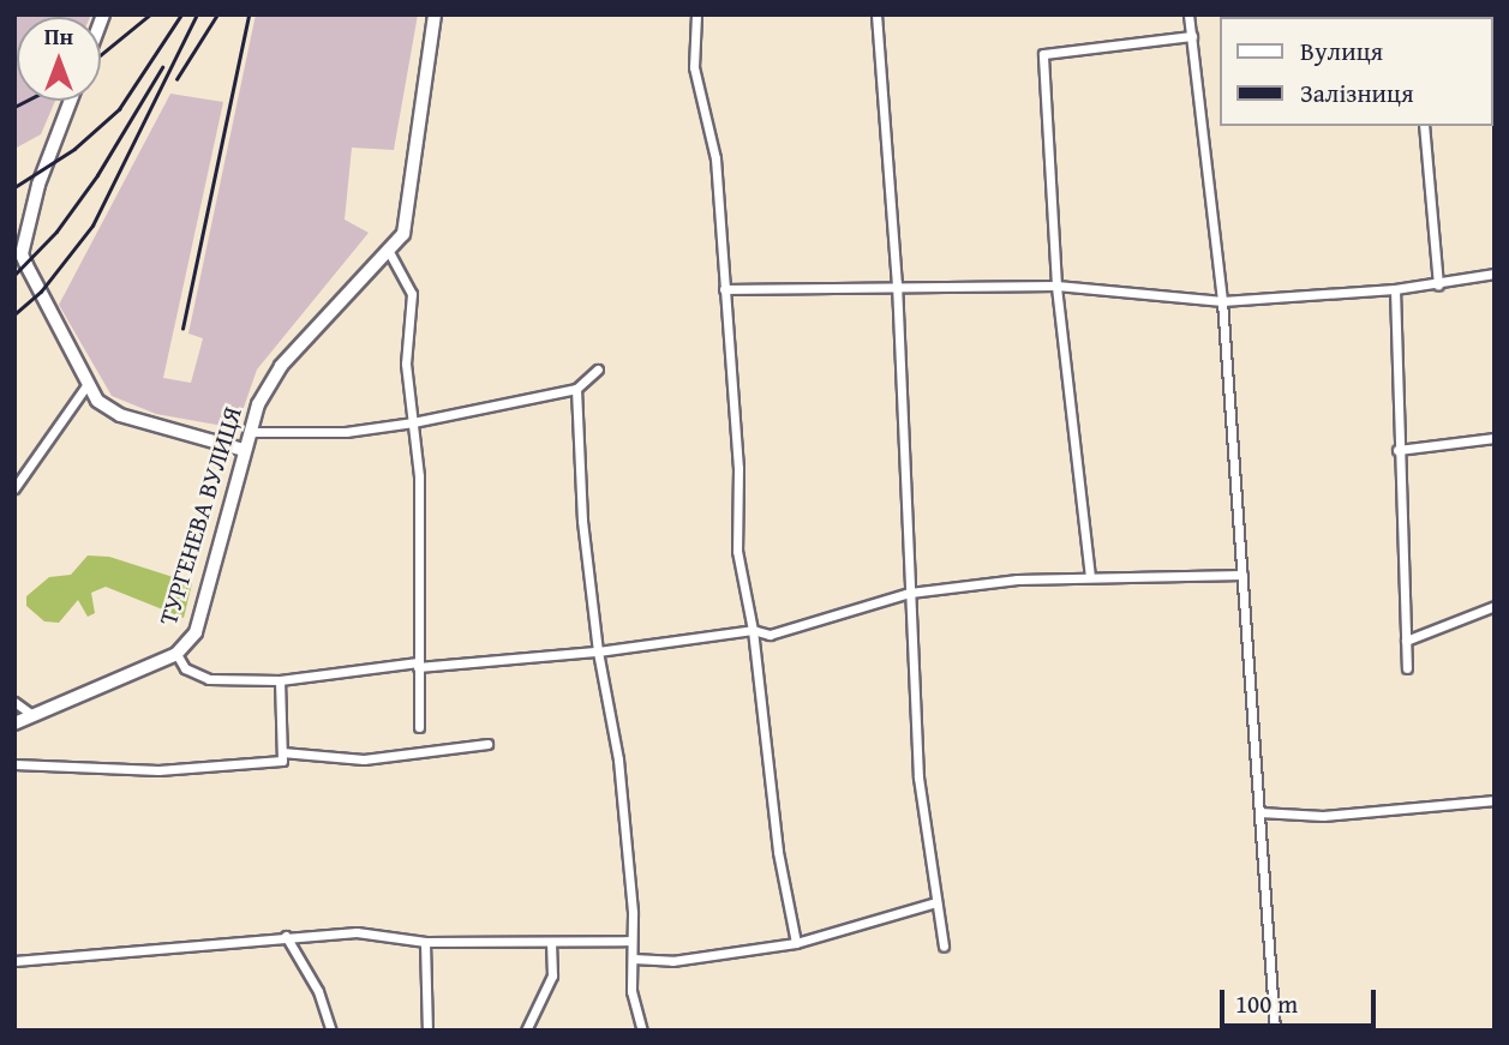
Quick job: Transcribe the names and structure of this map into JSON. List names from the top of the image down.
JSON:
{
  "streets": {
    "street": ["ТУРГЕНЕВА ВУЛИЦЯ"]
  },
  "legend": ["Вулиця", "Залізниця"],
  "scale_bar": "100 m",
  "north": "top"
}
